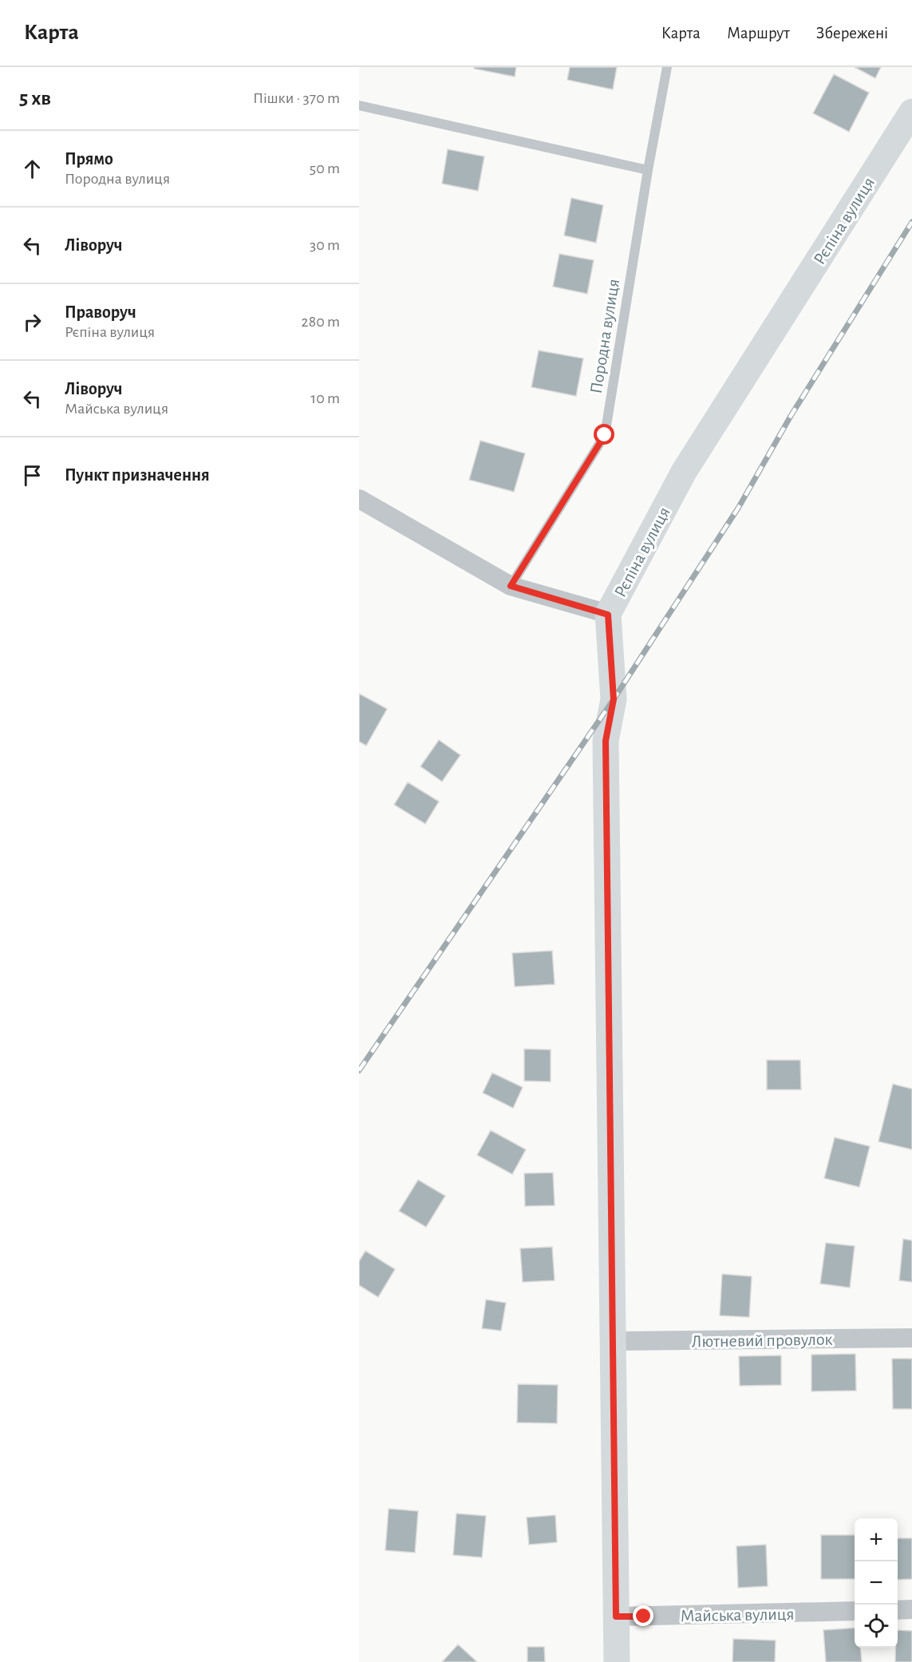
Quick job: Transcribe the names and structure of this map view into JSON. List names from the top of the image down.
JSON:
{
  "streets": {
    "street": ["Рєпіна вулиця", "Лютневий провулок", "Майська вулиця"],
    "lane": ["Породна вулиця"]
  },
  "crossings": [
    ["Рєпіна вулиця", "Лютневий провулок"],
    ["Рєпіна вулиця", "Майська вулиця"]
  ],
  "page": {
    "header": "Карта",
    "nav": ["Карта", "Маршрут", "Збережені"],
    "heading": ["5 хв", "Пішки · 370 m"],
    "list": [
      ["Прямо", "Породна вулиця", "50 m"],
      ["Ліворуч", "30 m"],
      ["Праворуч", "Рєпіна вулиця", "280 m"],
      ["Ліворуч", "Майська вулиця", "10 m"],
      "Пункт призначення"
    ],
    "map_buttons": ["+", "−"]
  }
}
